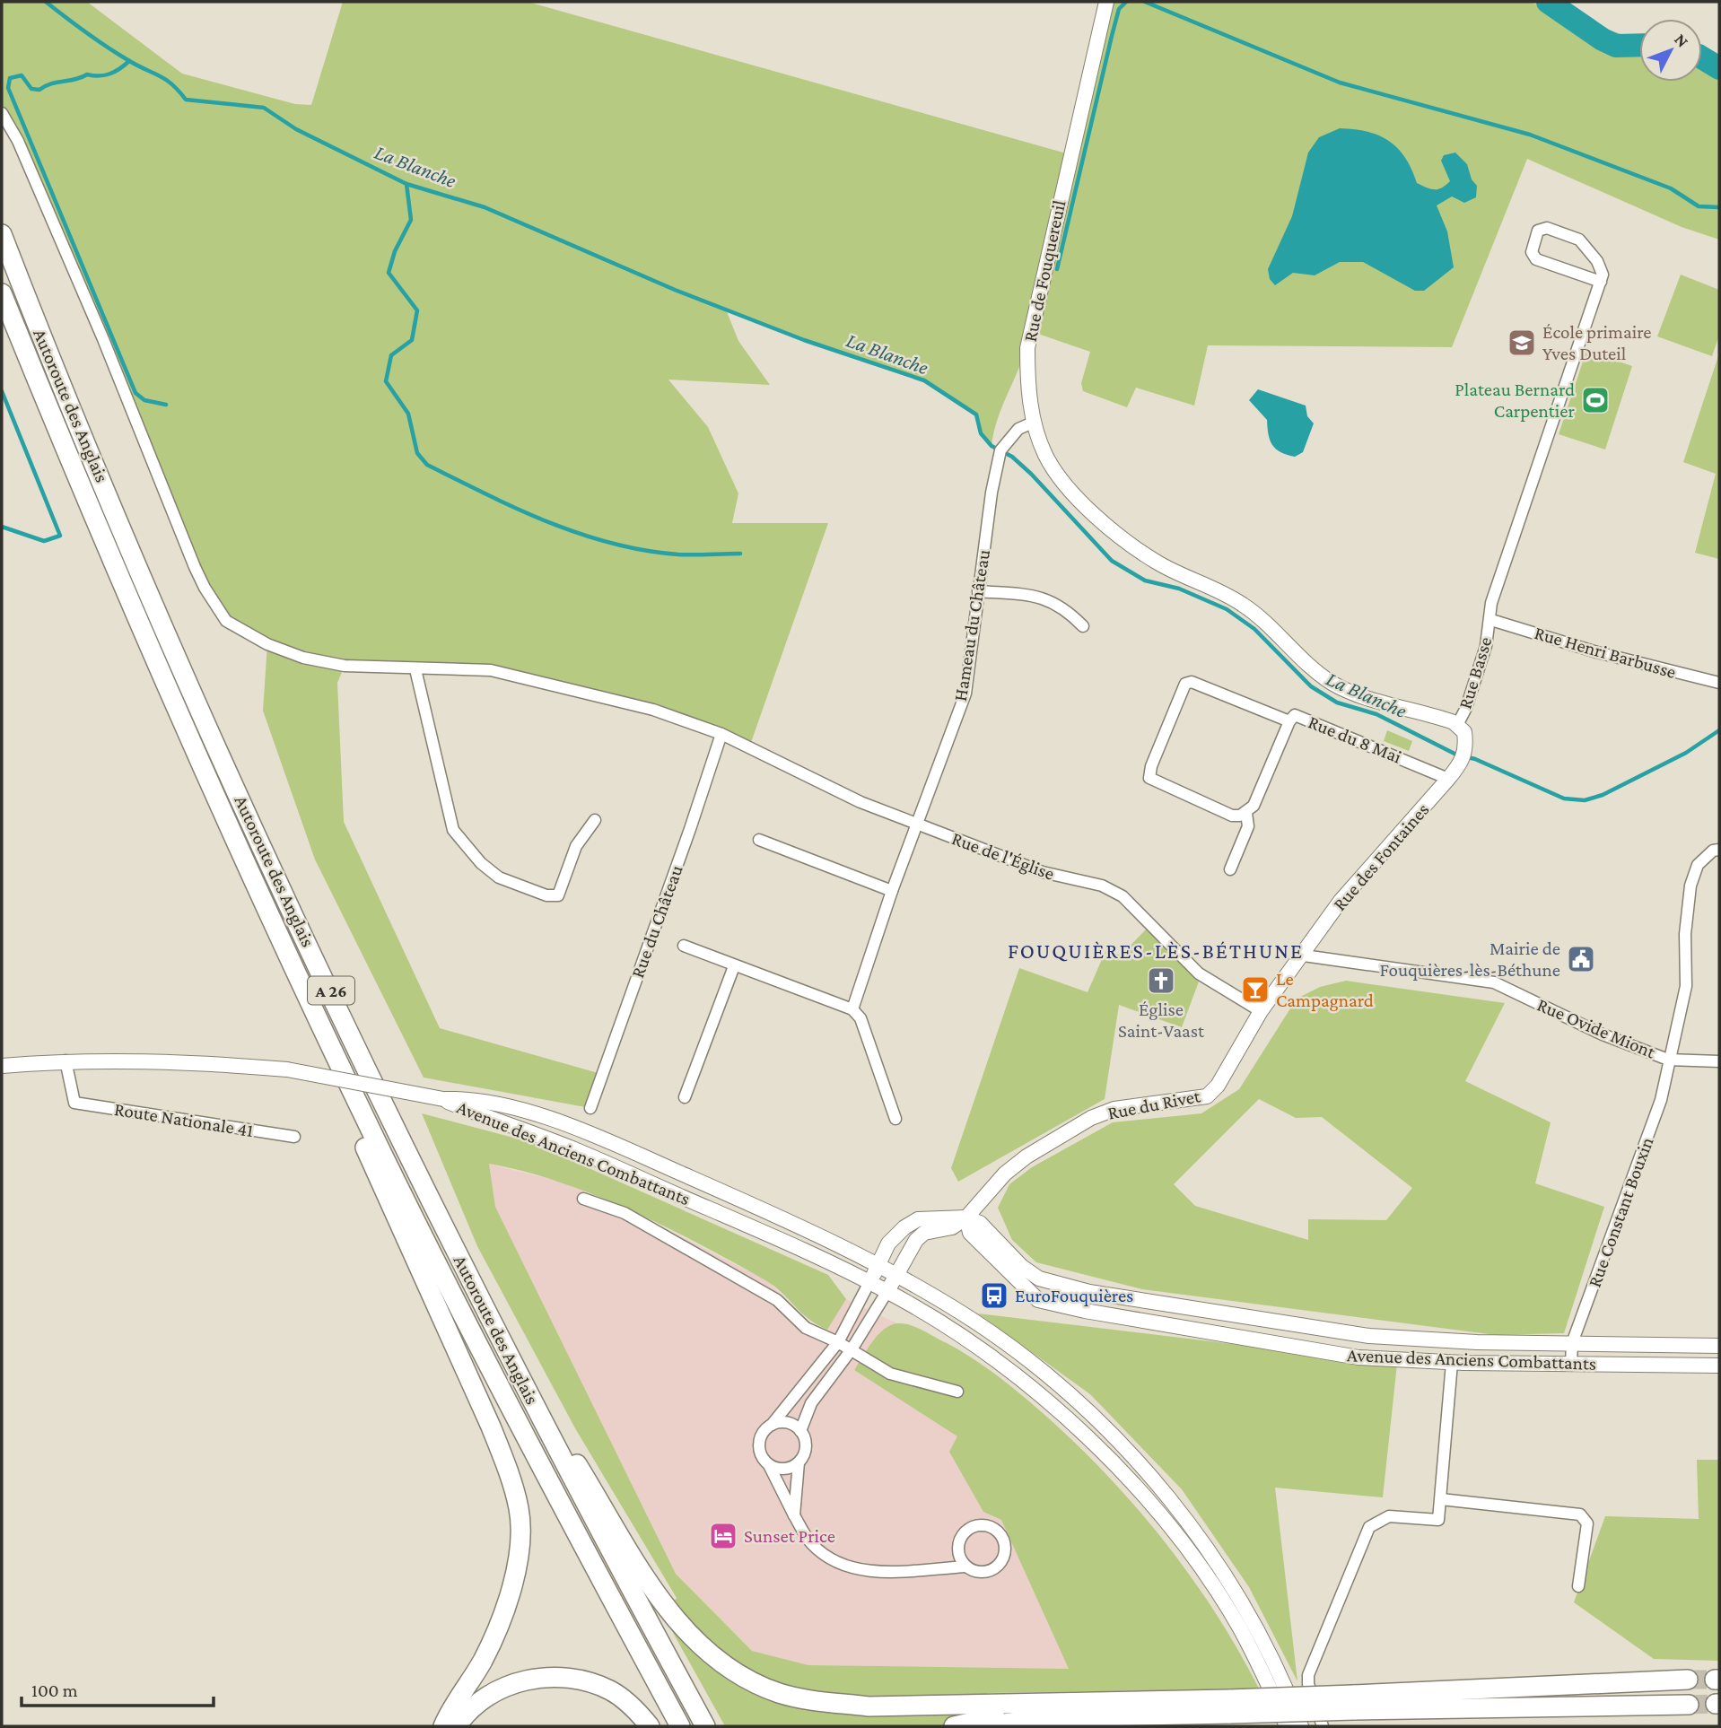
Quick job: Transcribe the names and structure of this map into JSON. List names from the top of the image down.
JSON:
{
  "streets": {
    "highway": ["Autoroute des Anglais", "A 26"],
    "street": [
      "Rue de Fouquereuil",
      "Hameau du Château",
      "Rue Henri Barbusse",
      "Rue Basse",
      "Rue du 8 Mai",
      "Rue de l'Église",
      "Rue des Fontaines",
      "Rue du Château",
      "Rue Ovide Miont",
      "Rue du Rivet",
      "Route Nationale 41",
      "Avenue des Anciens Combattants",
      "Rue Constant Bouxin"
    ]
  },
  "crossings": [
    ["Rue de Fouquereuil", "Hameau du Château"],
    ["Rue de Fouquereuil", "Rue Basse"],
    ["Rue de Fouquereuil", "Rue des Fontaines"],
    ["Hameau du Château", "Rue de l'Église"],
    ["Rue Henri Barbusse", "Rue Basse"],
    ["Rue Basse", "Rue des Fontaines"],
    ["Rue du 8 Mai", "Rue des Fontaines"],
    ["Rue de l'Église", "Rue du Château"],
    ["Rue de l'Église", "Rue du Rivet"],
    ["Rue des Fontaines", "Rue Ovide Miont"],
    ["Rue des Fontaines", "Rue du Rivet"],
    ["Rue Ovide Miont", "Rue du Rivet"],
    ["Rue Ovide Miont", "Rue Constant Bouxin"],
    ["Rue du Rivet", "Avenue des Anciens Combattants"],
    ["Avenue des Anciens Combattants", "Rue Constant Bouxin"]
  ],
  "districts": ["FOUQUIÈRES-LÈS-BÉTHUNE"],
  "water": ["La Blanche"],
  "places": {
    "school or university": ["École primaire Yves Duteil"],
    "sports": ["Plateau Bernard Carpentier"],
    "public building": ["Mairie de Fouquières-lès-Béthune"],
    "church": ["Église Saint-Vaast"],
    "bar": ["Le Campagnard"],
    "bus stop": ["EuroFouquières"],
    "hotel": ["Sunset Price"]
  },
  "scale_bar": "100 m",
  "north": "top right"
}
